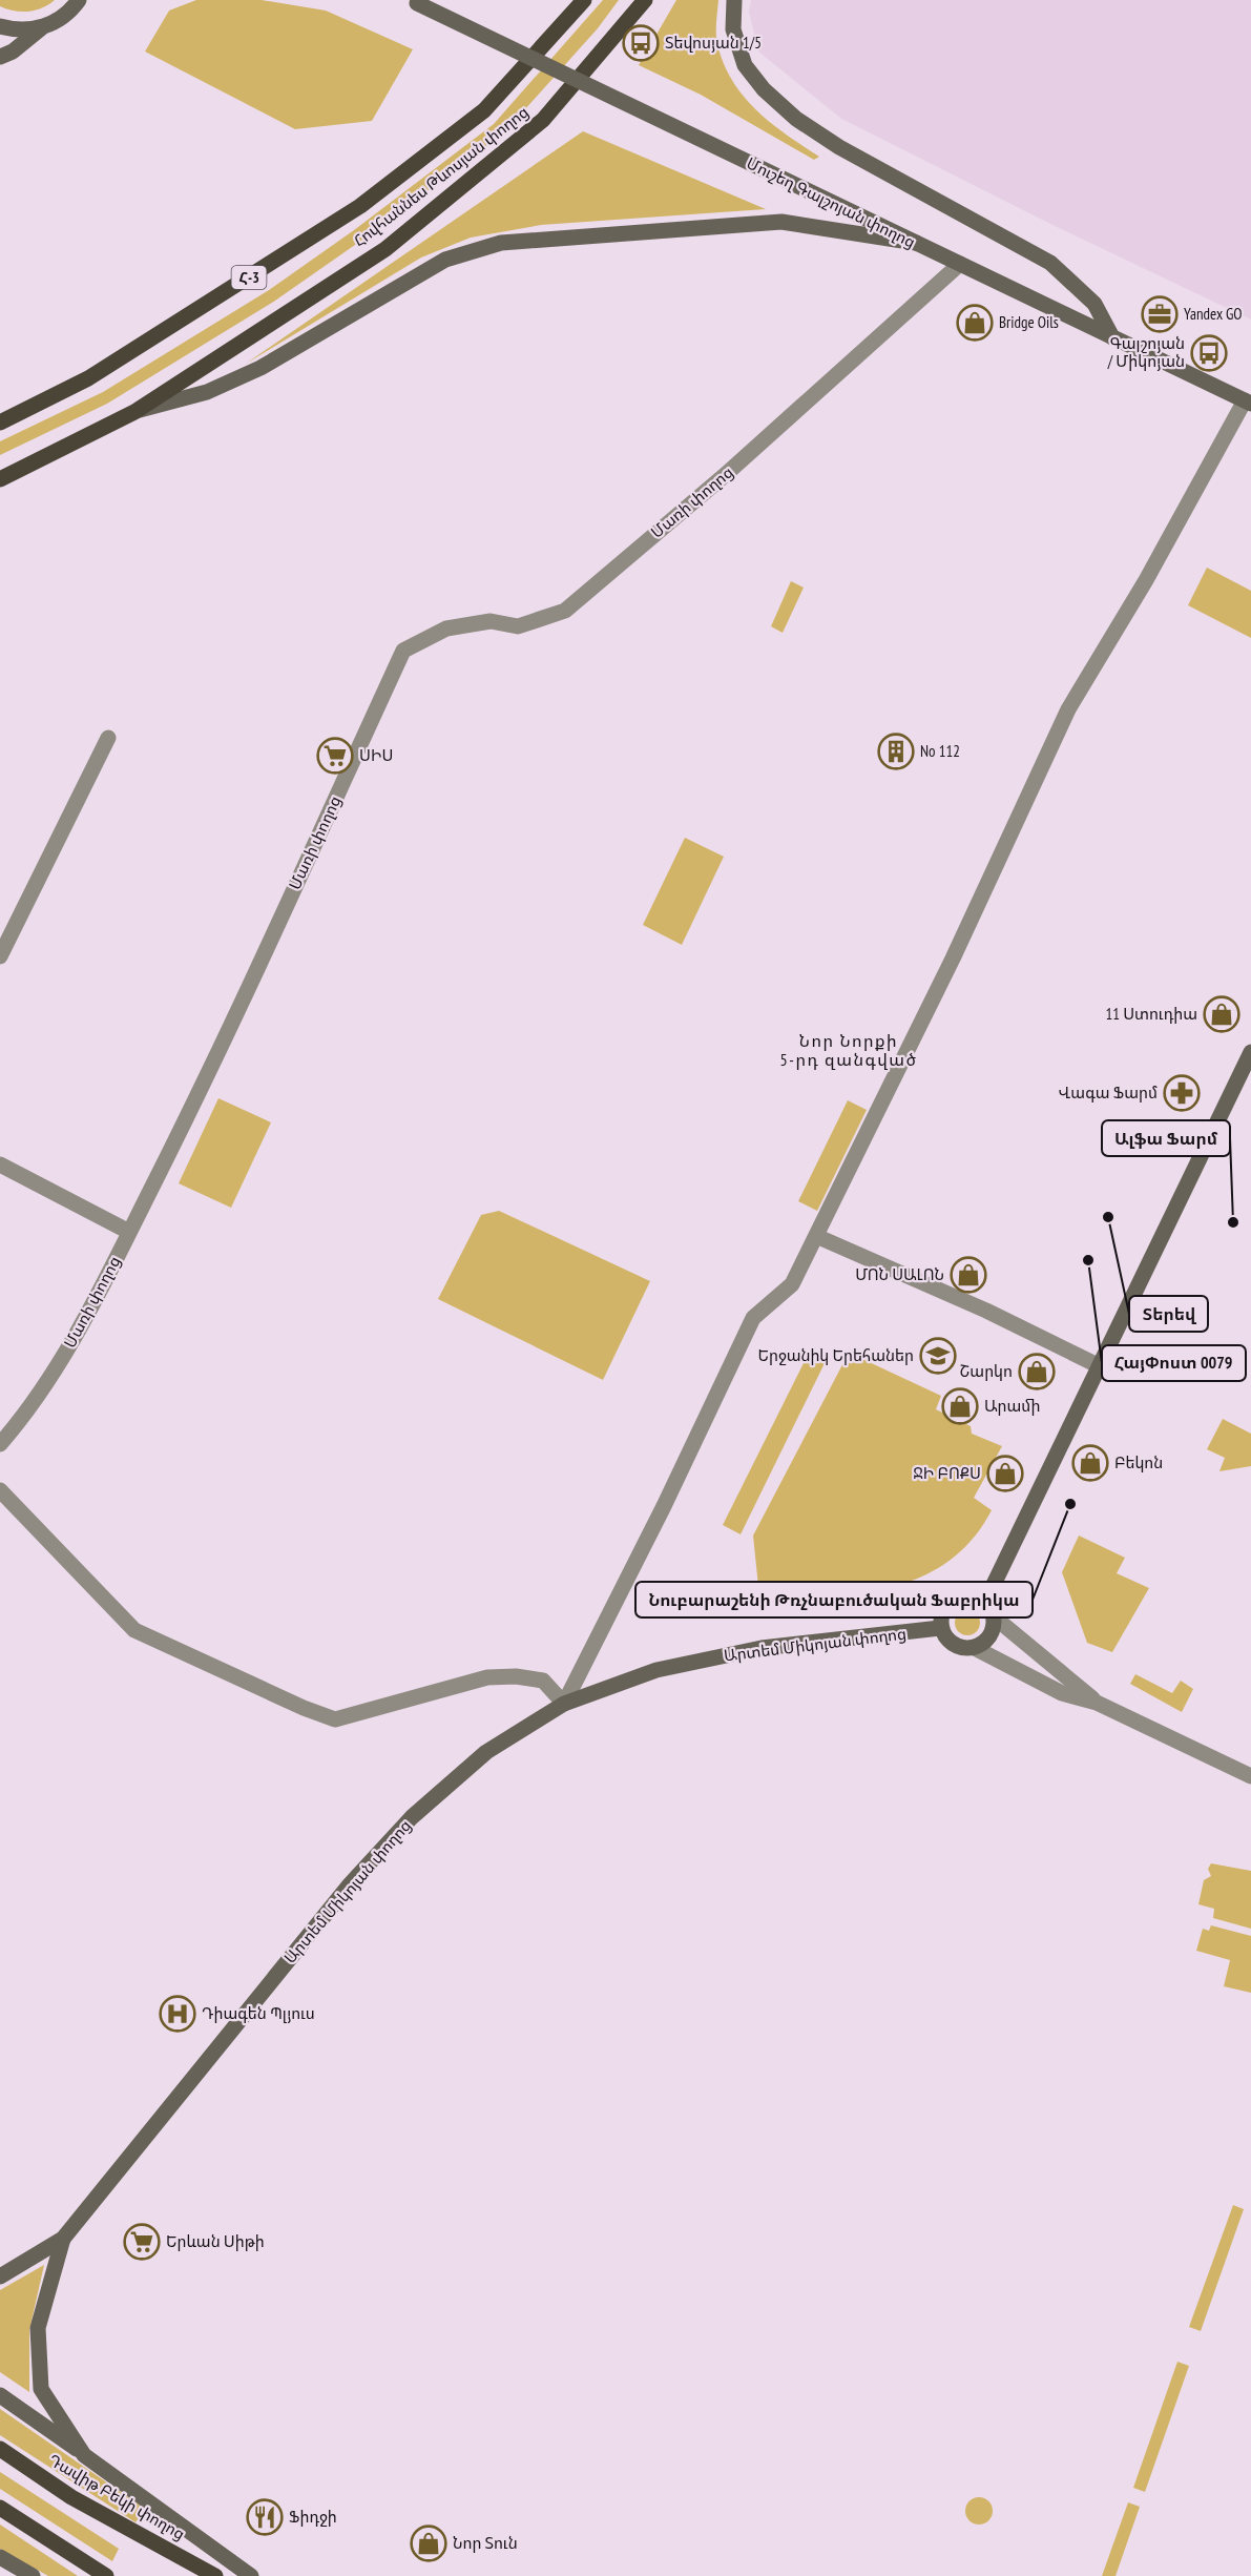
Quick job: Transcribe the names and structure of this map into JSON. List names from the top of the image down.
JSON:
{
  "streets": {
    "main road": [
      "Հովհաննես Թևոսյան փողոց",
      "Մուշեղ Գալշոյան փողոց",
      "Հ-3",
      "Արտեմ Միկոյան փողոց",
      "Դավիթ Բեկի փողոց"
    ],
    "street": ["Մառի փողոց"]
  },
  "crossings": [
    ["Մուշեղ Գալշոյան փողոց", "Մառի փողոց"]
  ],
  "districts": ["Նոր Նորքի 5-րդ զանգված"],
  "places": {
    "bus stop": ["Տեվոսյան 1/5", "Գալշոյան / Միկոյան"],
    "office": ["Yandex GO"],
    "shop": [
      "Bridge Oils",
      "11 Ստուդիա",
      "ՄՈՆ ՍԱԼՈՆ",
      "Շարկո",
      "Արամի",
      "Բեկոն",
      "ՋԻ ԲՈՔՍ",
      "Նոր Տուն"
    ],
    "building": ["No 112"],
    "supermarket": ["ՍԻՍ", "Երևան Սիթի"],
    "pharmacy": ["Վագա Ֆարմ"],
    "other": [
      "Տերեվ",
      "Ալֆա Ֆարմ",
      "ՀայՓոստ 0079",
      "Նուբարաշենի Թռչնաբուծական Ֆաբրիկա"
    ],
    "school or university": ["Երջանիկ Երեհաներ"],
    "hospital": ["Դիագեն Պլյուս"],
    "restaurant": ["Ֆիդջի"]
  }
}
